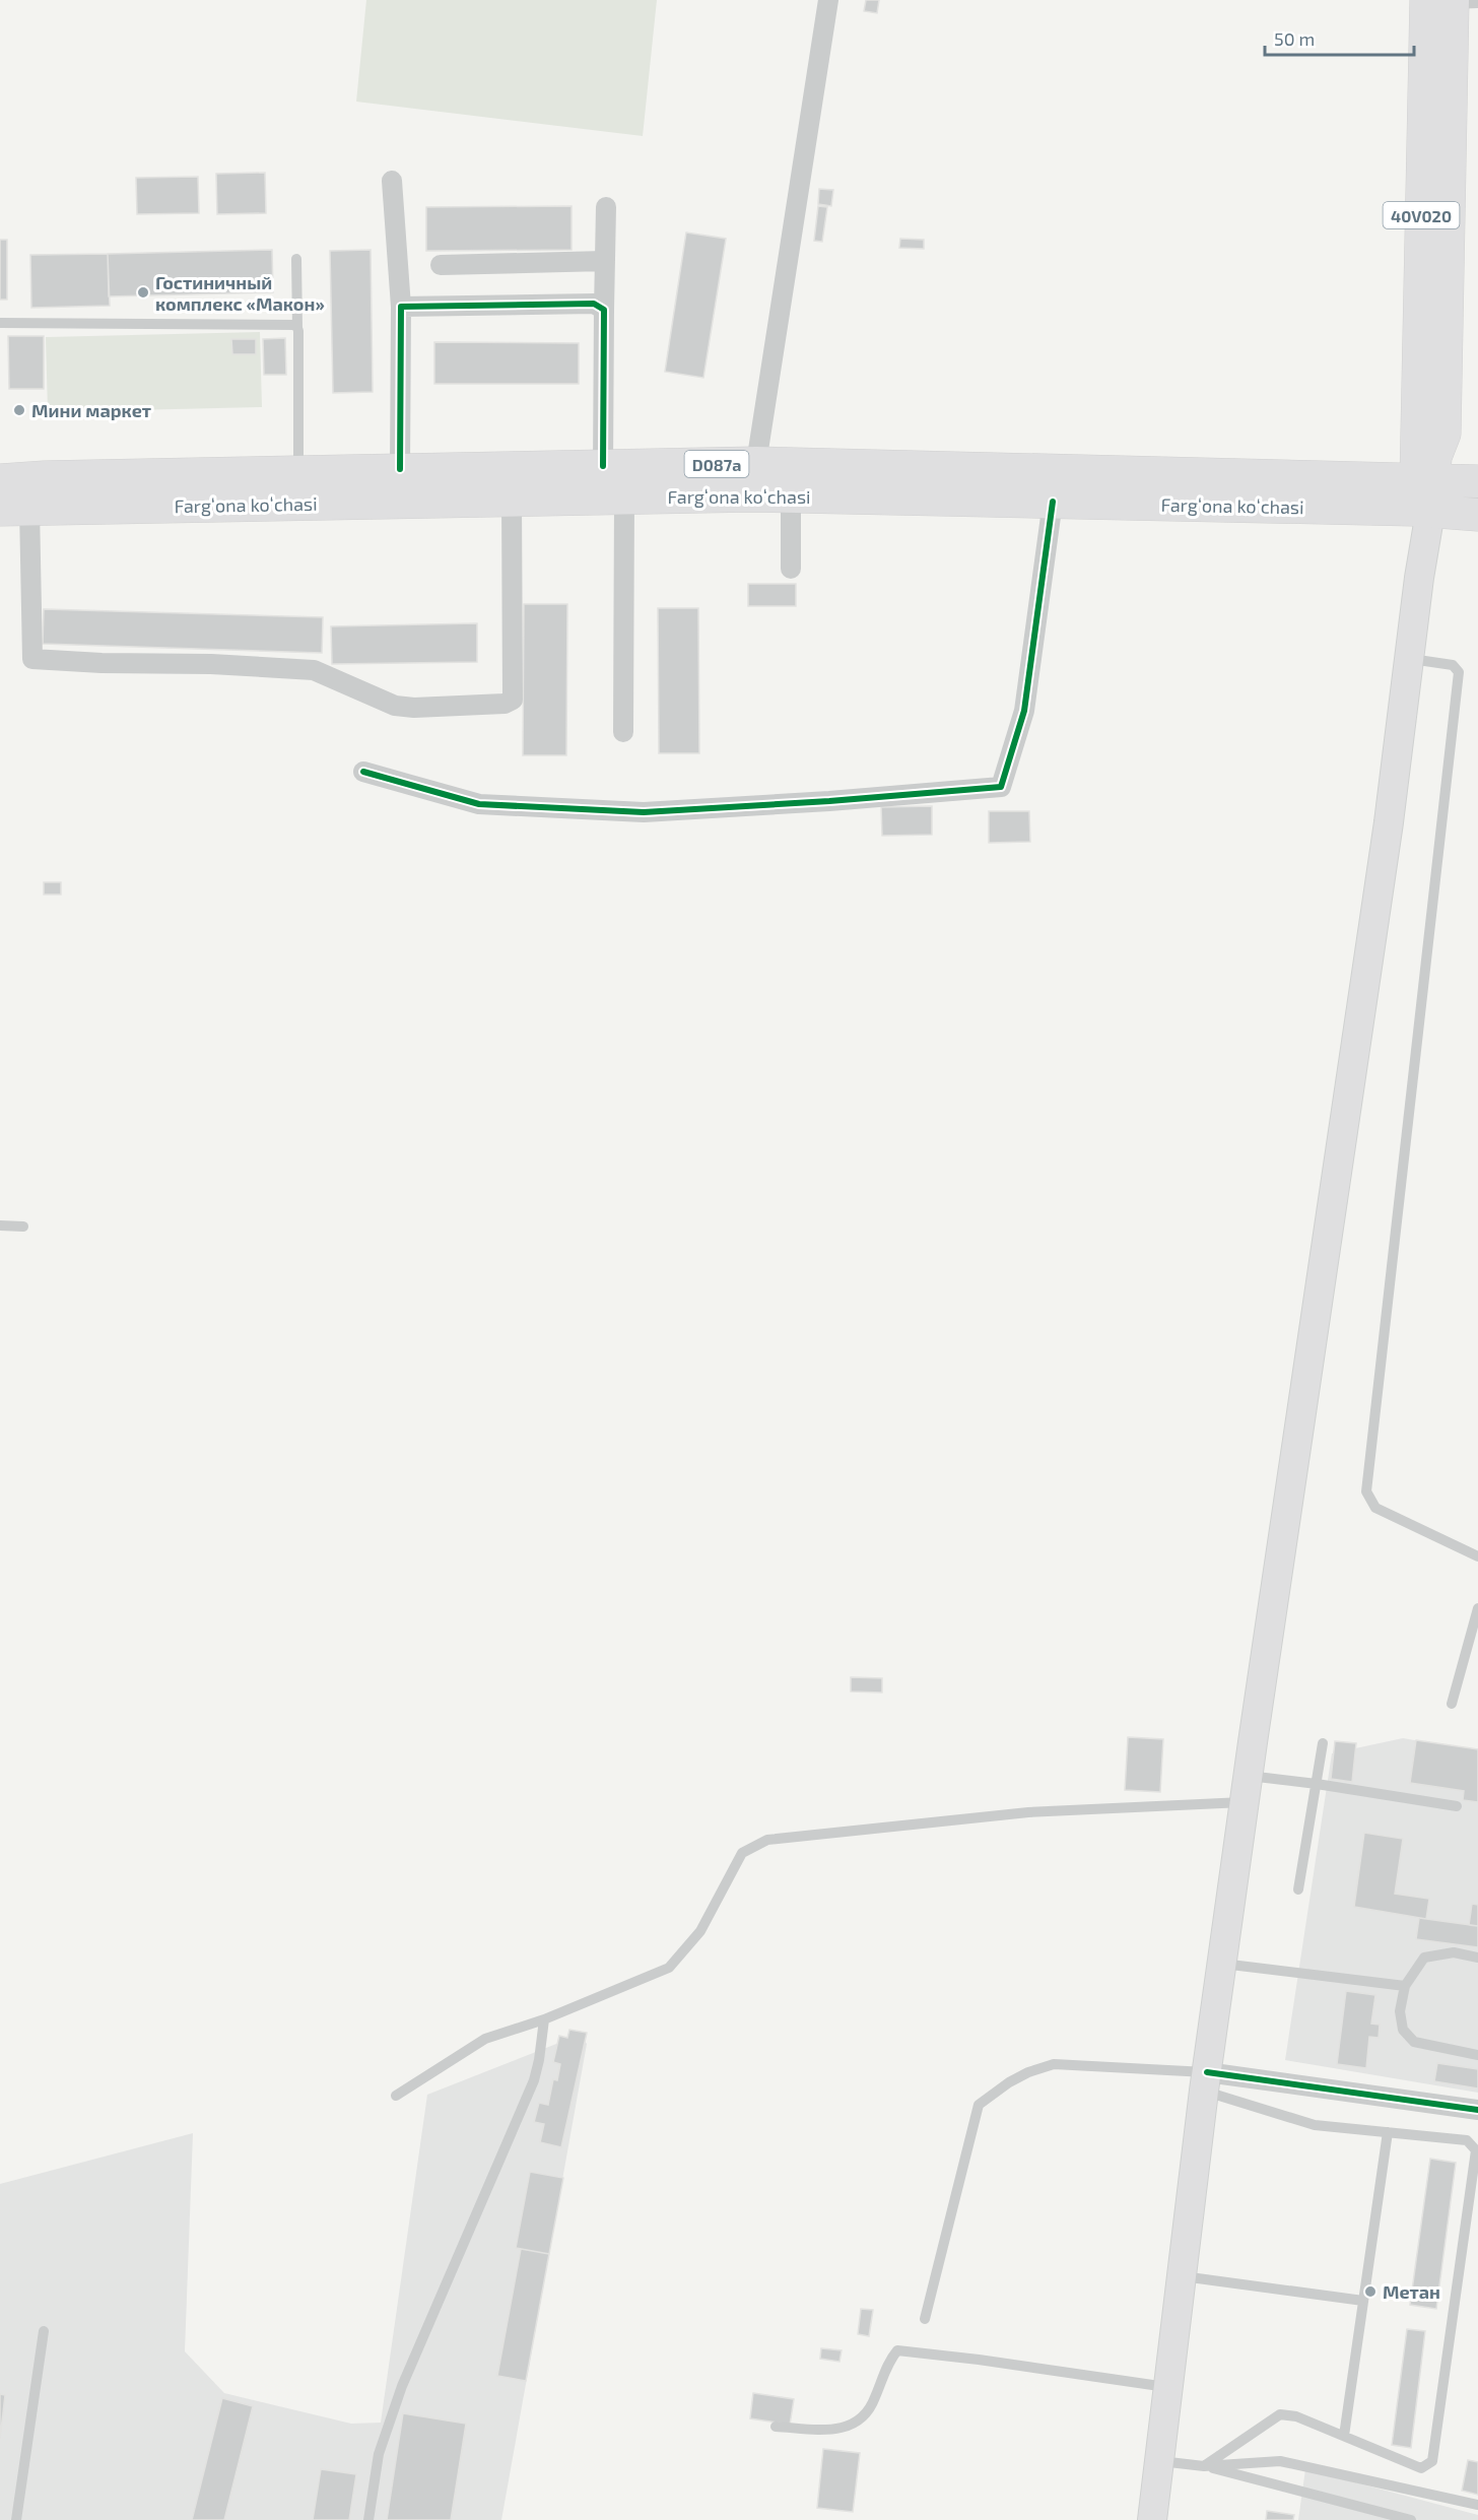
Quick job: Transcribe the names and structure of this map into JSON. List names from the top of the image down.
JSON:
{
  "streets": {
    "main road": ["40V020", "D087a", "Fargʻona koʻchasi"]
  },
  "crossings": [
    ["40V020", "Fargʻona koʻchasi"]
  ],
  "places": ["Гостиничный комплекс «Макон»", "Мини маркет", "Метан"],
  "scale_bar": "50 m"
}
